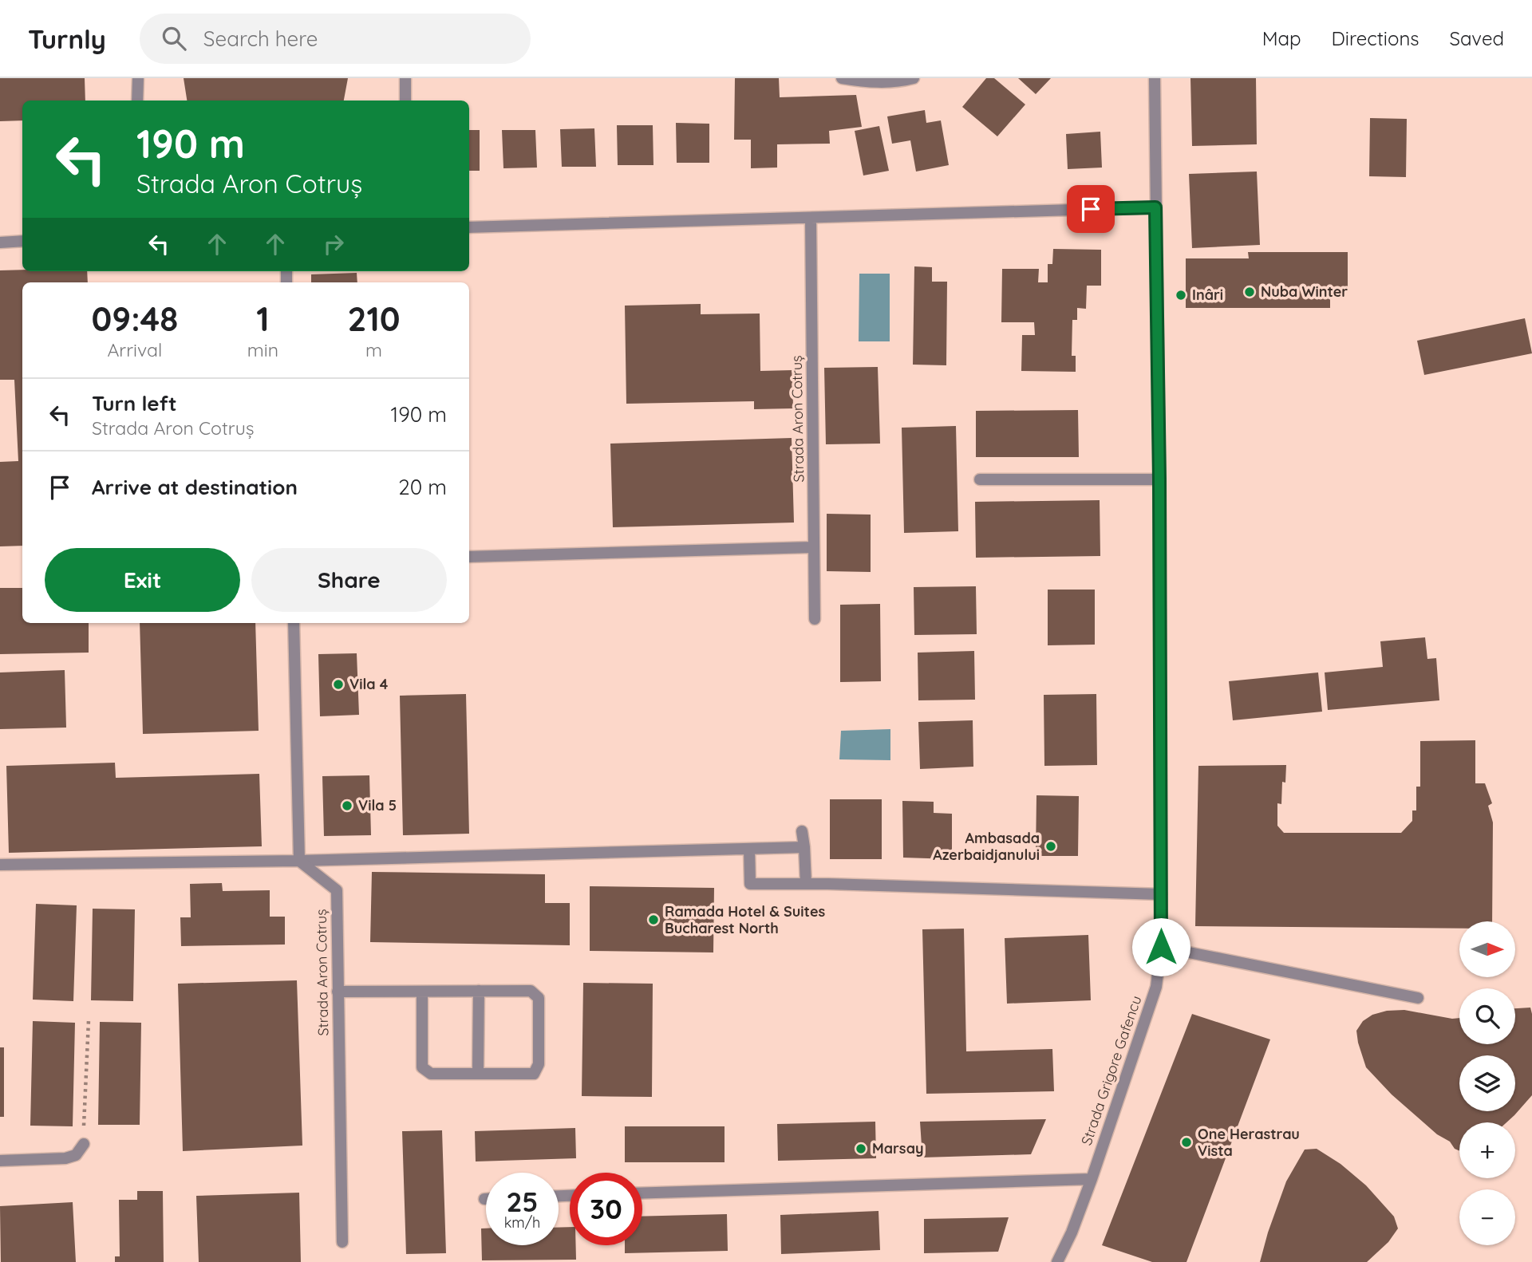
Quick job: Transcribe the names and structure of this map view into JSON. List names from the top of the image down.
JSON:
{
  "streets": {
    "street": ["Strada Aron Cotruș", "Strada Grigore Gafencu"]
  },
  "places": [
    "Nuba Winter",
    "Inâri",
    "Vila 4",
    "Vila 5",
    "Ambasada Azerbaidjanului",
    "Ramada Hotel & Suites Bucharest North",
    "One Herastrau Vista",
    "Marsay"
  ],
  "north": "right",
  "page": {
    "header": "Turnly",
    "search": "Search here",
    "nav": ["Map", "Directions", "Saved"],
    "turn": ["190 m", "Strada Aron Cotruș"],
    "eta": [
      "09:48",
      "Arrival",
      "1",
      "min",
      "210",
      "m"
    ],
    "list": [
      {
        "name": "Turn left",
        "note": "Strada Aron Cotruș",
        "value": "190 m"
      },
      {
        "name": "Arrive at destination",
        "value": "20 m"
      }
    ],
    "buttons": ["Exit", "Share"],
    "map_buttons": ["+", "−"],
    "speed": "25 km/h",
    "limit": "30"
  }
}
